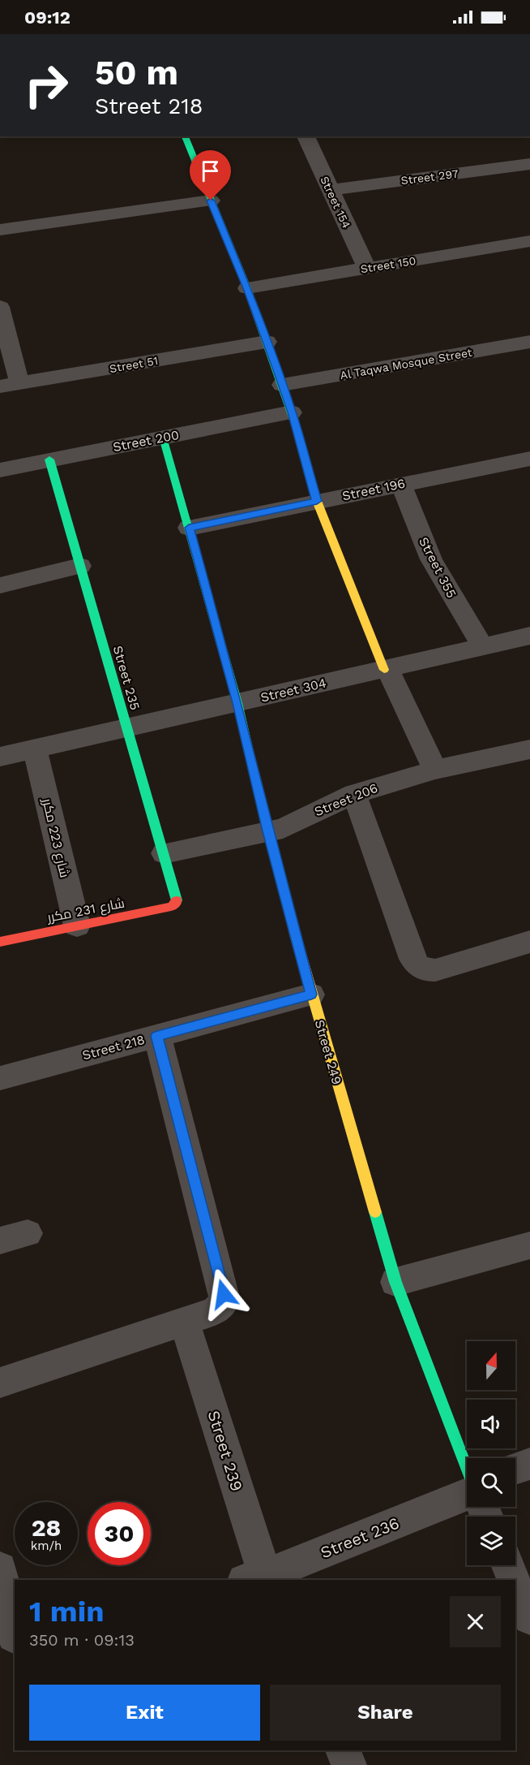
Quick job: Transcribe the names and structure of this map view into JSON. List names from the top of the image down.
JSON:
{
  "streets": {
    "street": [
      "Street 297",
      "Street 154",
      "Street 150",
      "Al Taqwa Mosque Street",
      "Street 51",
      "Street 200",
      "Street 196",
      "Street 355",
      "Street 235",
      "Street 304",
      "Street 206",
      "شارع 223 مكرر",
      "شارع 231 مكرر",
      "Street 218",
      "Street 249",
      "Street 239",
      "Street 236"
    ]
  },
  "crossings": [
    ["Street 297", "Street 154"],
    ["Street 154", "Street 150"],
    ["Street 200", "Street 235"],
    ["Street 200", "Street 249"],
    ["Street 196", "Street 355"],
    ["Street 196", "Street 249"],
    ["Street 355", "Street 304"],
    ["Street 235", "Street 304"],
    ["Street 235", "Street 206"],
    ["Street 235", "شارع 231 مكرر"],
    ["Street 304", "شارع 223 مكرر"],
    ["Street 304", "Street 249"],
    ["Street 206", "Street 249"],
    ["شارع 223 مكرر", "شارع 231 مكرر"],
    ["Street 218", "Street 249"],
    ["Street 239", "Street 236"]
  ],
  "north": "top",
  "page": {
    "status": "09:12",
    "turn": ["50 m", "Street 218"],
    "speed": "28 km/h",
    "limit": "30",
    "heading": ["1 min", "350 m · 09:13"],
    "buttons": ["Exit", "Share"]
  }
}
